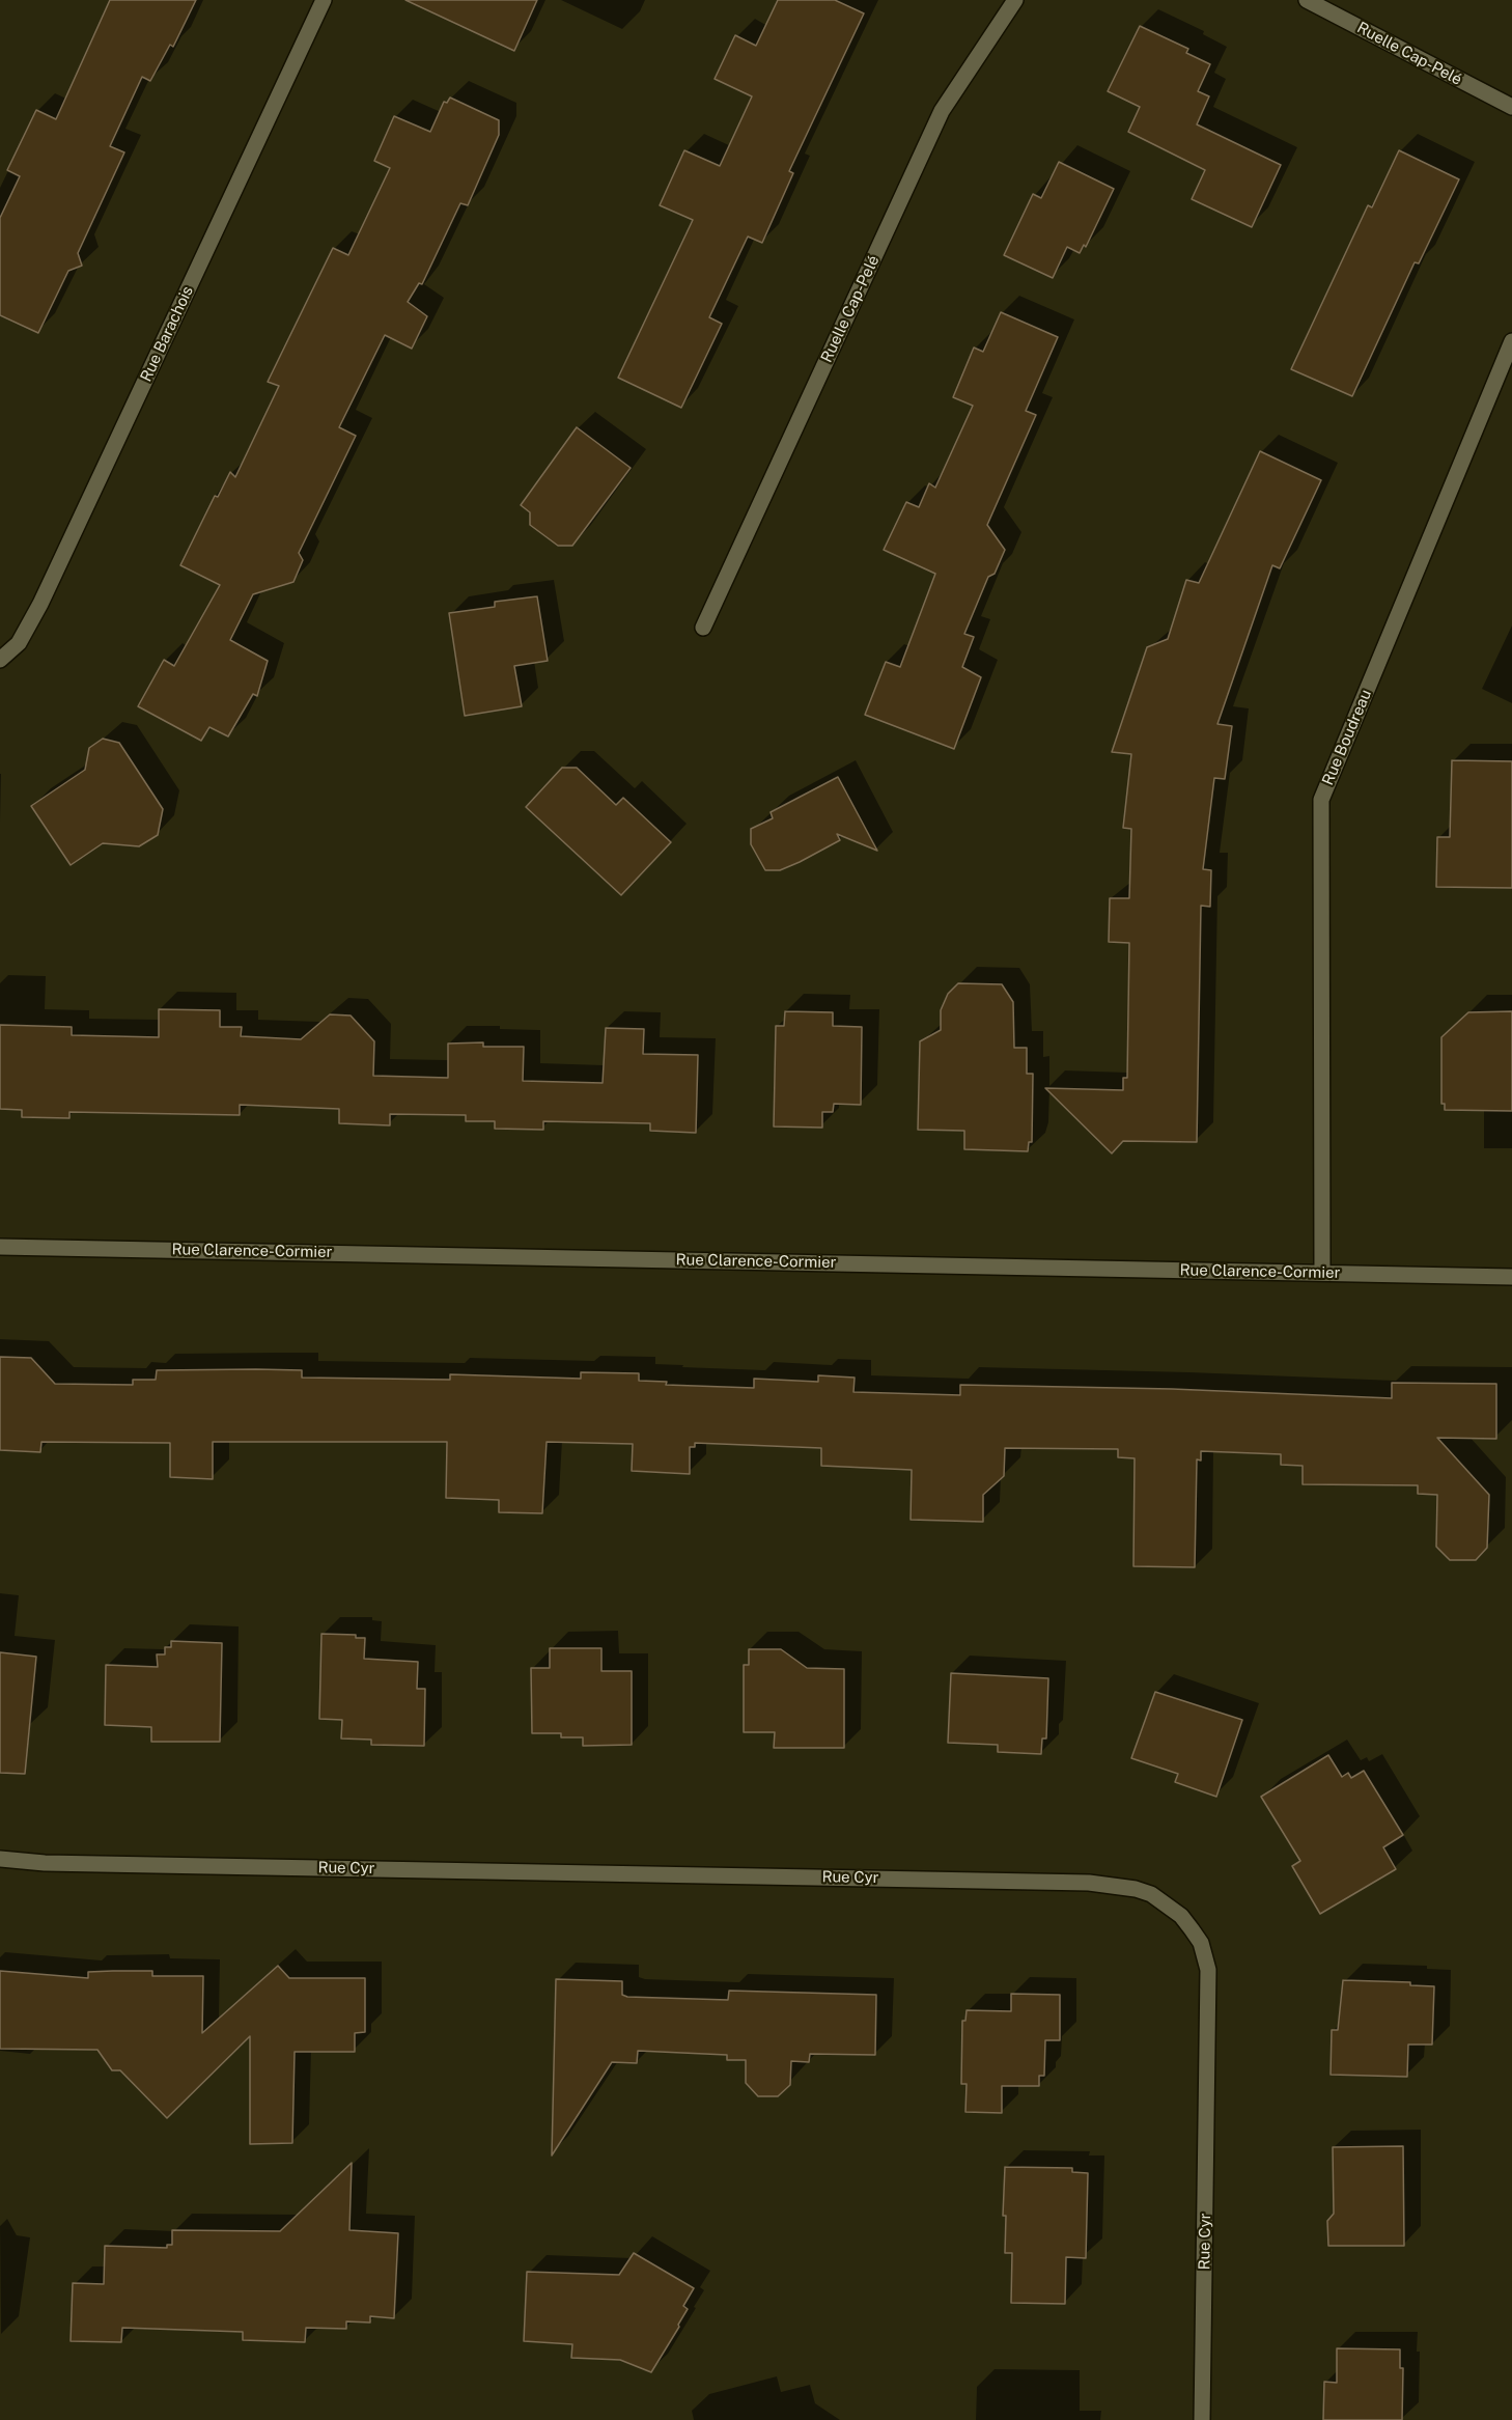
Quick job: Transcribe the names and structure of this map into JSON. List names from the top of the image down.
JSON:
{
  "streets": {
    "street": [
      "Ruelle Cap-Pelé",
      "Rue Barachois",
      "Rue Boudreau",
      "Rue Clarence-Cormier",
      "Rue Cyr"
    ]
  },
  "crossings": [
    ["Rue Boudreau", "Rue Clarence-Cormier"]
  ]
}
